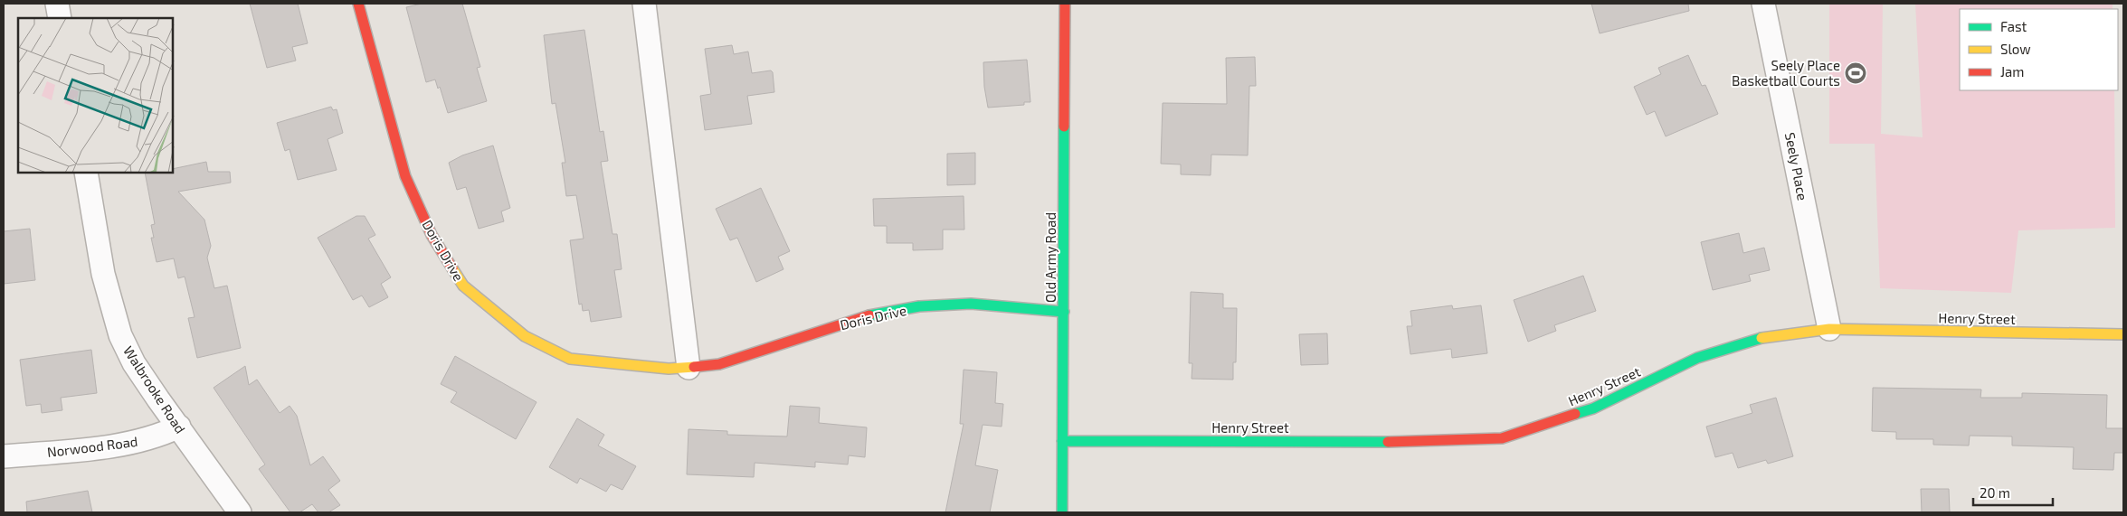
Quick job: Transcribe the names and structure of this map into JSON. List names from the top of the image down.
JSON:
{
  "streets": {
    "street": [
      "Seely Place",
      "Doris Drive",
      "Old Army Road",
      "Henry Street",
      "Walbrooke Road",
      "Norwood Road"
    ]
  },
  "crossings": [
    ["Seely Place", "Henry Street"],
    ["Doris Drive", "Old Army Road"],
    ["Old Army Road", "Henry Street"],
    ["Walbrooke Road", "Norwood Road"]
  ],
  "places": {
    "sports": ["Seely Place Basketball Courts"]
  },
  "legend": ["Fast", "Slow", "Jam"],
  "scale_bar": "20 m"
}
